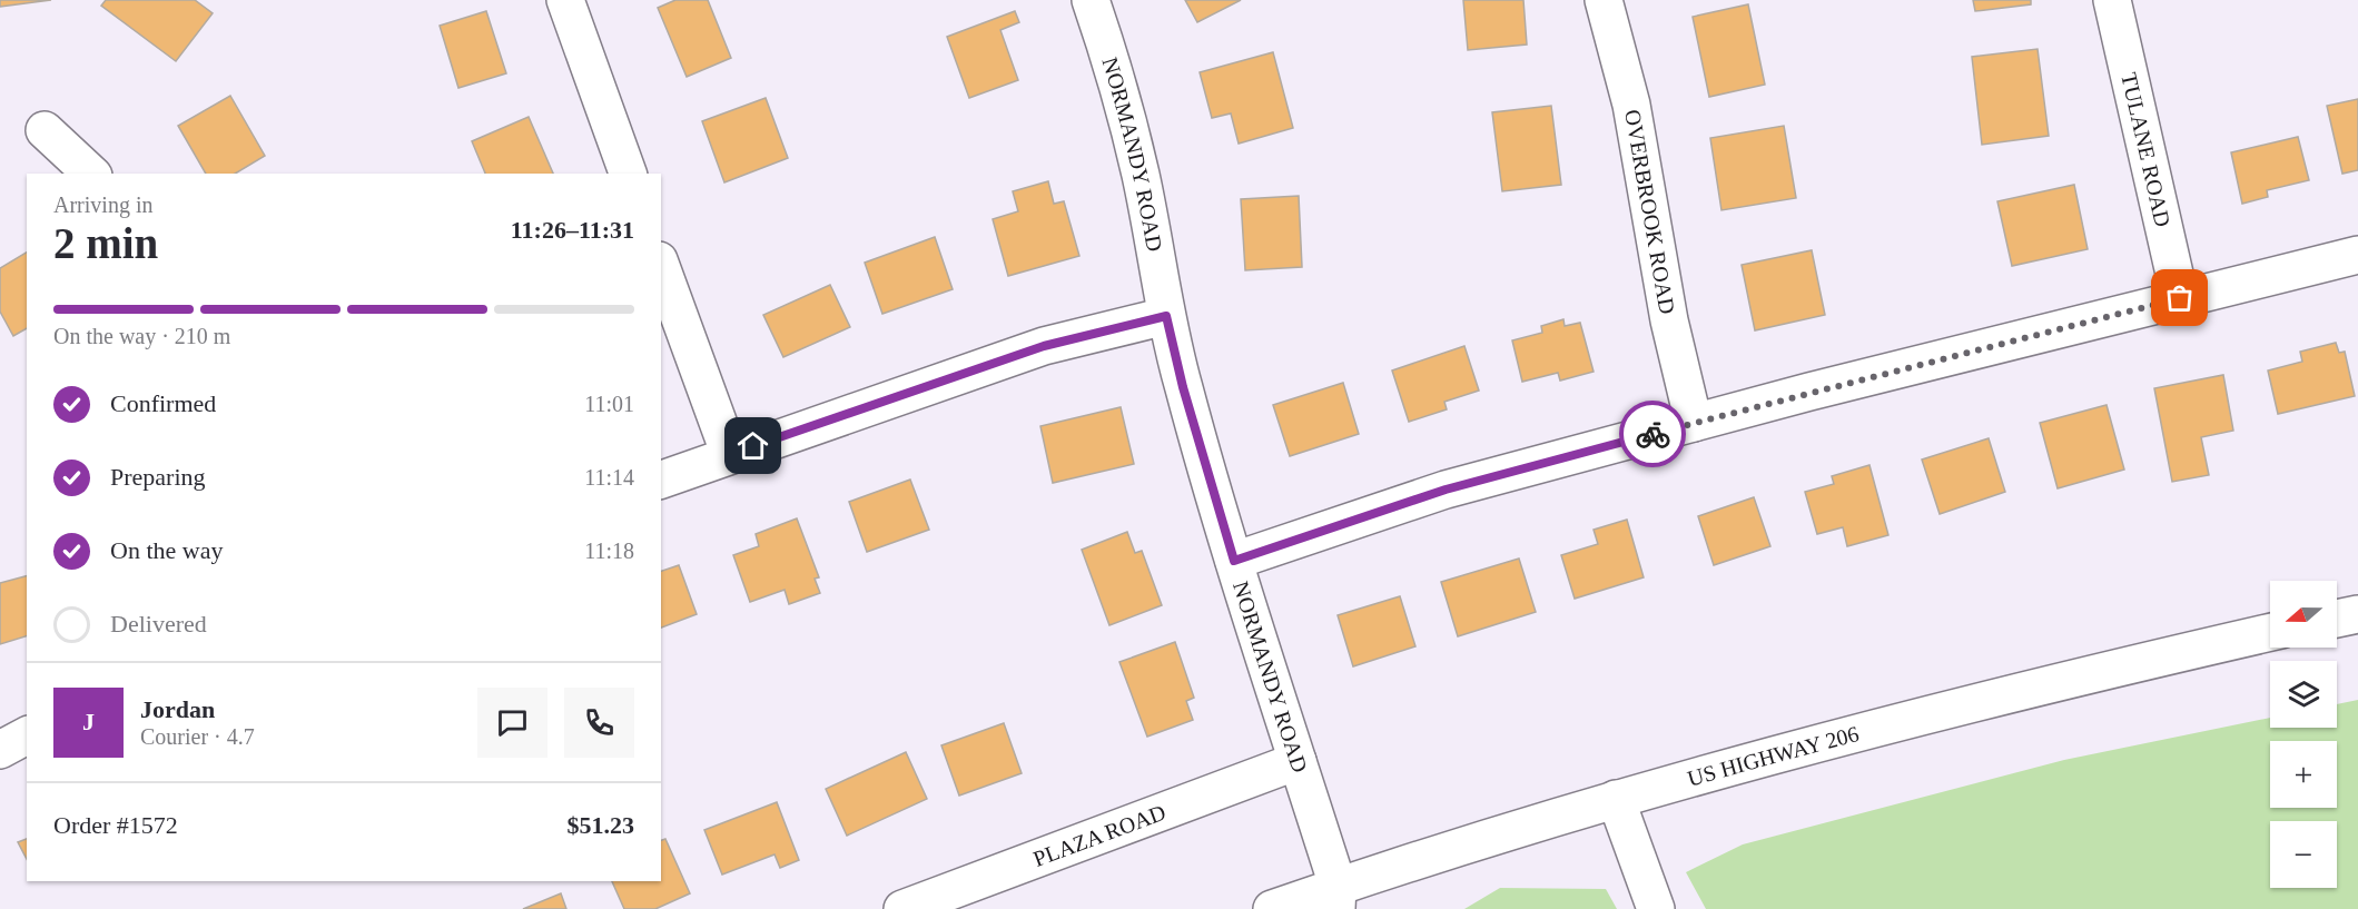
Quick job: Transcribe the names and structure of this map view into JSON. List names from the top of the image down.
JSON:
{
  "streets": {
    "main road": [
      "TULANE ROAD",
      "NORMANDY ROAD",
      "OVERBROOK ROAD",
      "US HIGHWAY 206",
      "PLAZA ROAD"
    ]
  },
  "crossings": [
    ["NORMANDY ROAD", "US HIGHWAY 206"],
    ["NORMANDY ROAD", "PLAZA ROAD"]
  ],
  "north": "left",
  "page": {
    "heading": ["2 min", "Arriving in", "11:26–11:31"],
    "panel": [
      "Jordan",
      "Courier · 4.7",
      "Order #1572",
      "$51.23"
    ],
    "bar": "On the way · 210 m",
    "list": [
      ["Confirmed", "11:01"],
      ["Preparing", "11:14"],
      ["On the way", "11:18"],
      "Delivered"
    ],
    "map_buttons": ["+", "−"],
    "round": "J"
  }
}
